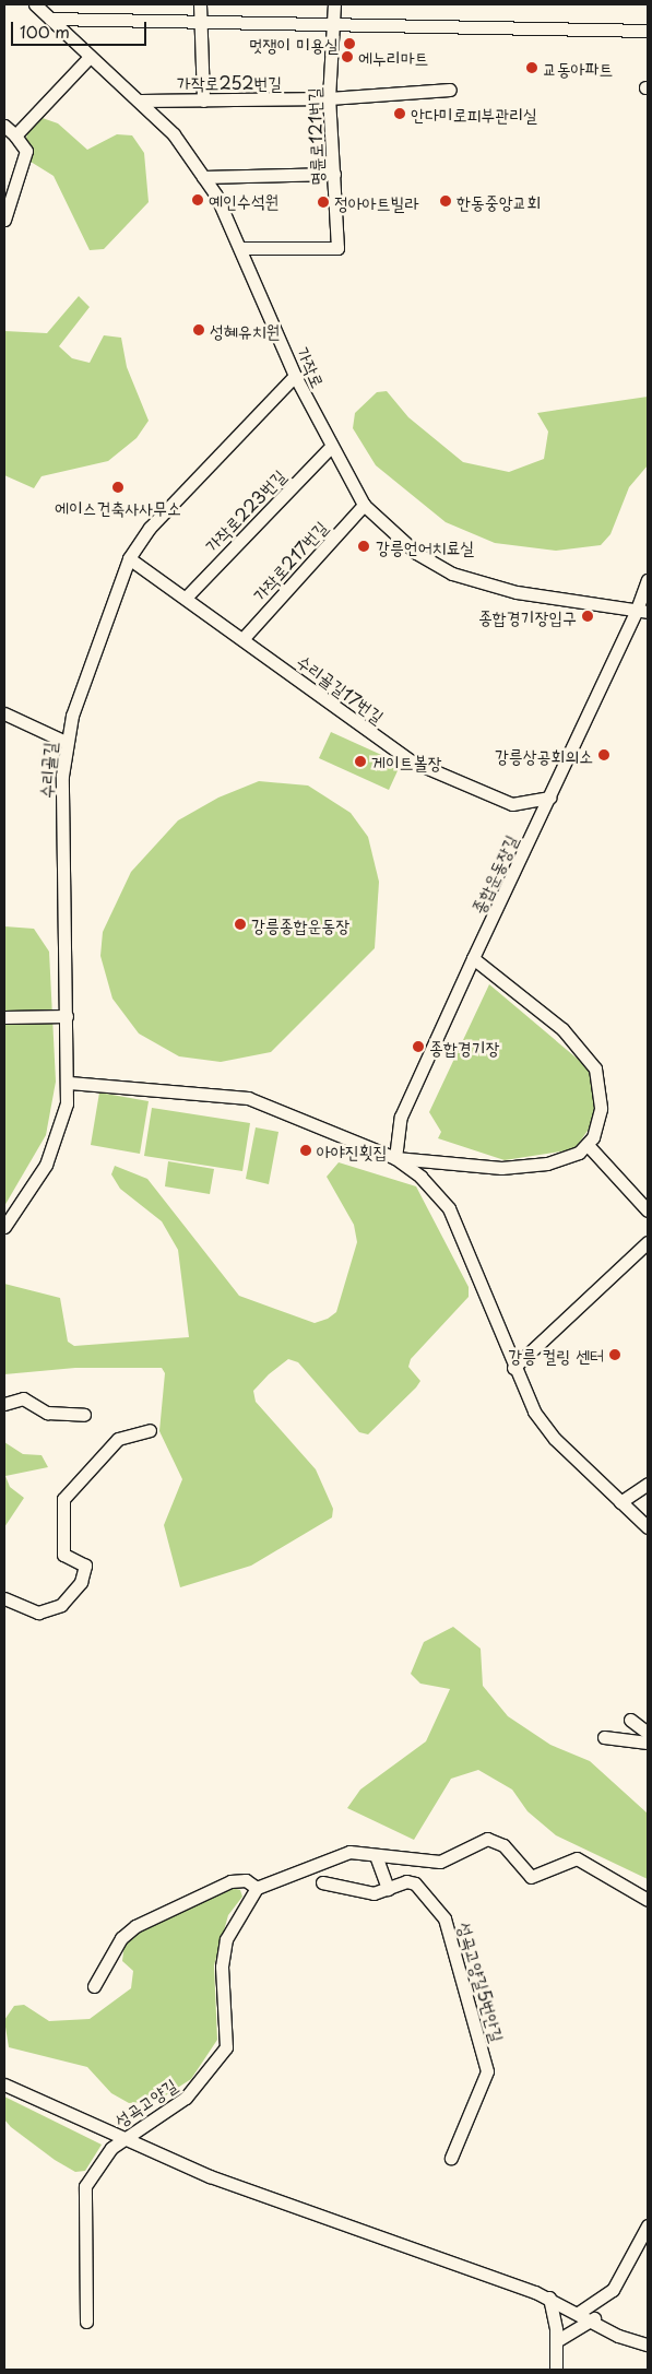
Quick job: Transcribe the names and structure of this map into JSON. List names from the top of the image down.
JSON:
{
  "streets": {
    "street": [
      "가작로252번길",
      "명륜로121번길",
      "가작로",
      "가작로223번길",
      "가작로217번길",
      "수리골길17번길",
      "수리골길",
      "종합운동장길",
      "성곡고양길5번안길",
      "성곡고양길"
    ]
  },
  "crossings": [
    ["가작로252번길", "명륜로121번길"],
    ["가작로252번길", "가작로"],
    ["명륜로121번길", "가작로"],
    ["가작로", "가작로223번길"],
    ["가작로", "가작로217번길"],
    ["가작로", "수리골길"],
    ["가작로", "종합운동장길"],
    ["가작로223번길", "수리골길17번길"],
    ["가작로217번길", "수리골길17번길"],
    ["수리골길17번길", "수리골길"],
    ["수리골길17번길", "종합운동장길"]
  ],
  "places": [
    "멋쟁이 미용실",
    "에누리마트",
    "교동아파트",
    "안다미로피부관리실",
    "예인수석원",
    "한동중앙교회",
    "정아아트빌라",
    "성혜유치원",
    "에이스건축사사무소",
    "강릉언어치료실",
    "종합경기장입구",
    "강릉상공회의소",
    "게이트볼장",
    "강릉종합운동장",
    "종합경기장",
    "아야진횟집",
    "강릉 컬링 센터"
  ],
  "scale_bar": "100 m"
}
